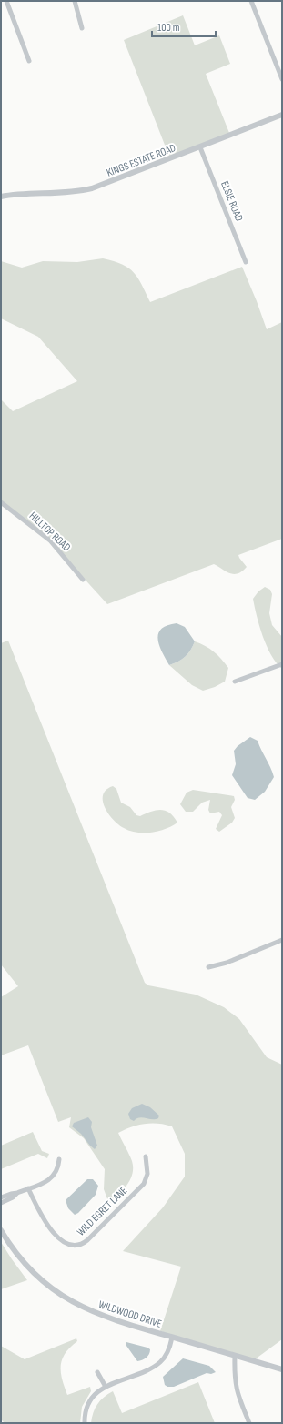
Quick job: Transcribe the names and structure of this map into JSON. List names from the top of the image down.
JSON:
{
  "streets": {
    "street": [
      "KINGS ESTATE ROAD",
      "ELSIE ROAD",
      "HILLTOP ROAD",
      "WILD EGRET LANE",
      "WILDWOOD DRIVE"
    ]
  },
  "crossings": [
    ["KINGS ESTATE ROAD", "ELSIE ROAD"]
  ],
  "scale_bar": "100 m"
}
